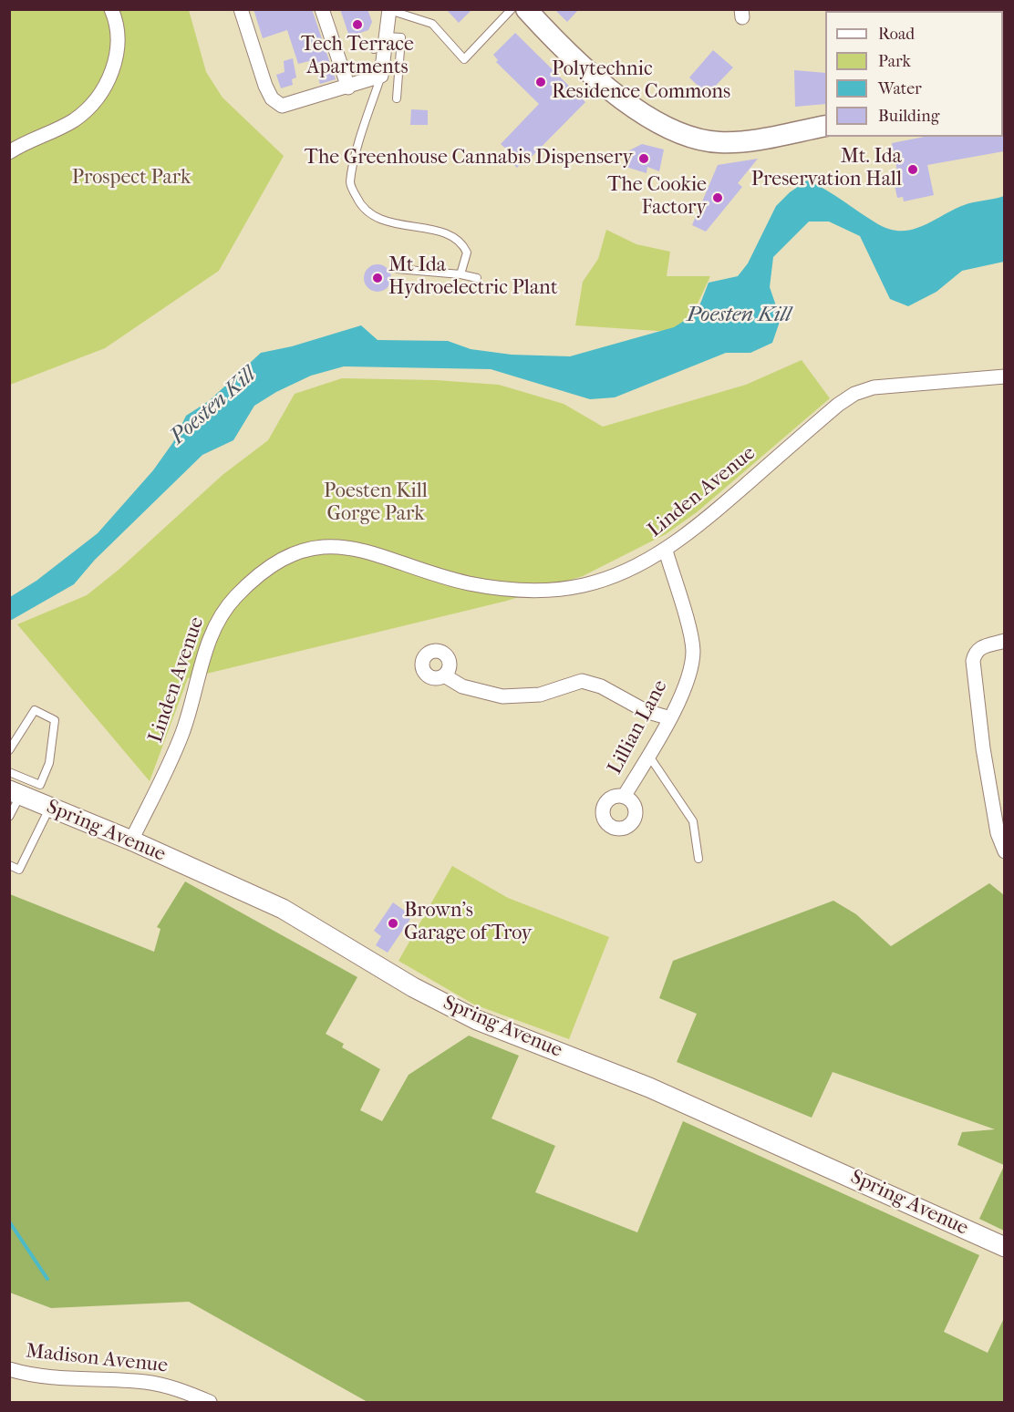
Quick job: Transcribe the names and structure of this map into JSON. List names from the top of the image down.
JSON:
{
  "streets": {
    "street": [
      "Linden Avenue",
      "Lillian Lane",
      "Spring Avenue",
      "Madison Avenue"
    ]
  },
  "crossings": [
    ["Linden Avenue", "Lillian Lane"],
    ["Linden Avenue", "Spring Avenue"]
  ],
  "water": ["Poesten Kill"],
  "parks": ["Prospect Park", "Poesten Kill Gorge Park"],
  "places": [
    "Tech Terrace Apartments",
    "Polytechnic Residence Commons",
    "The Greenhouse Cannabis Dispensery",
    "Mt. Ida Preservation Hall",
    "The Cookie Factory",
    "Mt Ida Hydroelectric Plant",
    "Brown's Garage of Troy"
  ],
  "legend": [
    "Road",
    "Park",
    "Water",
    "Building"
  ]
}
